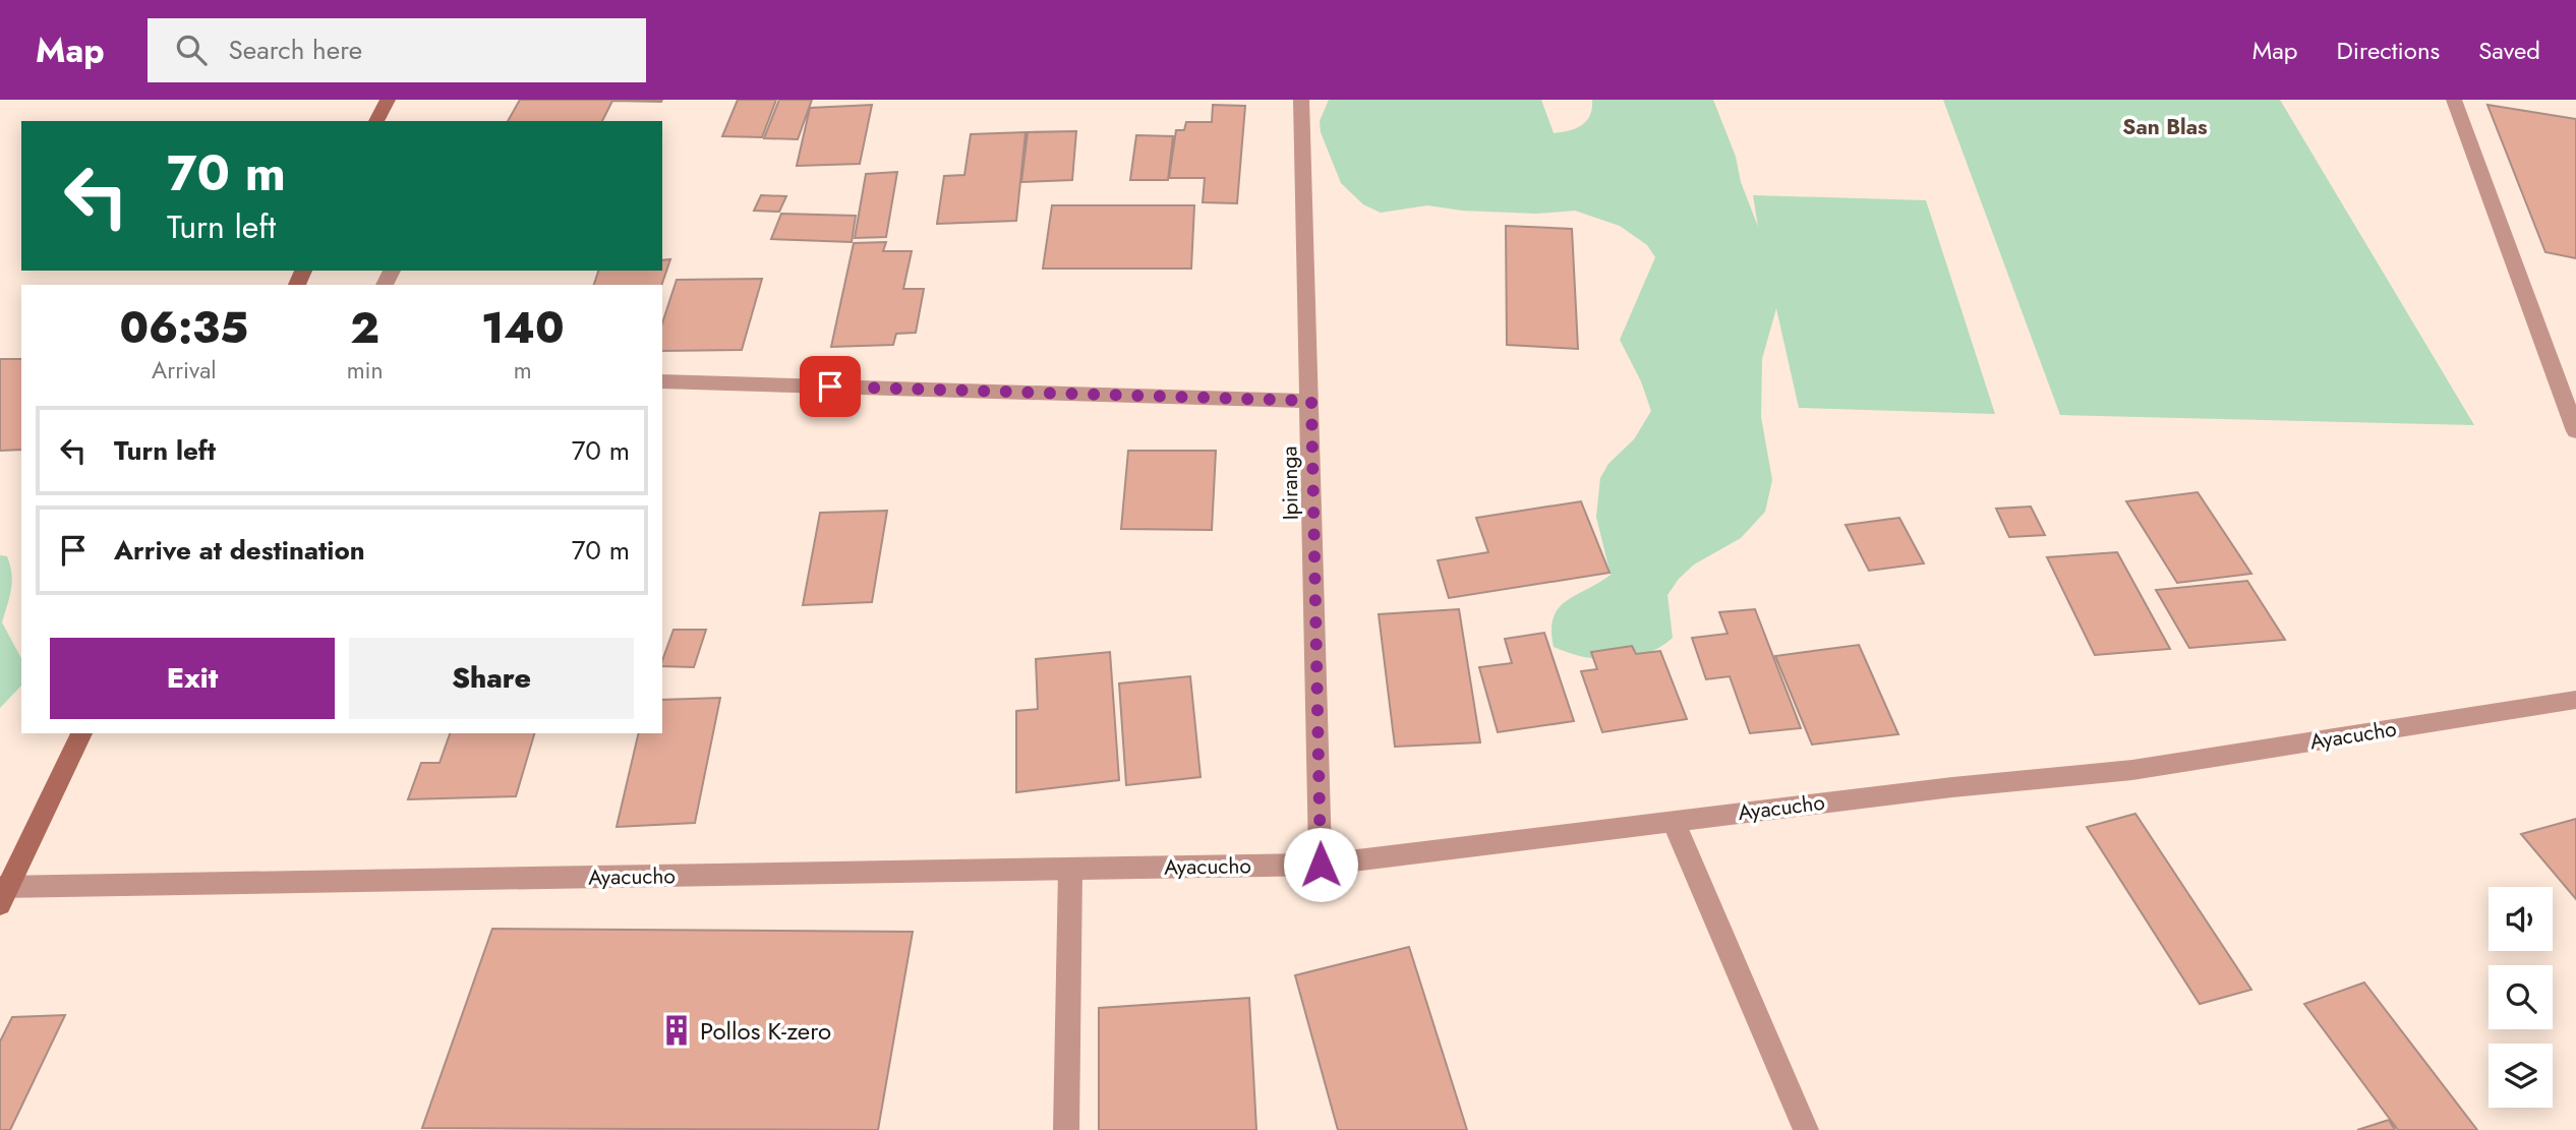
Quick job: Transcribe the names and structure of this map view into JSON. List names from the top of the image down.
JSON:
{
  "streets": {
    "street": ["Ipiranga", "Ayacucho"]
  },
  "crossings": [
    ["Ipiranga", "Ayacucho"]
  ],
  "districts": ["San Blas"],
  "places": {
    "building": ["Pollos K-zero"]
  },
  "page": {
    "header": "Map",
    "search": "Search here",
    "nav": ["Map", "Directions", "Saved"],
    "turn": ["70 m", "Turn left"],
    "eta": [
      "06:35",
      "Arrival",
      "2",
      "min",
      "140",
      "m"
    ],
    "list": [
      {
        "name": "Turn left",
        "value": "70 m"
      },
      {
        "name": "Arrive at destination",
        "value": "70 m"
      }
    ],
    "buttons": ["Exit", "Share"]
  }
}
